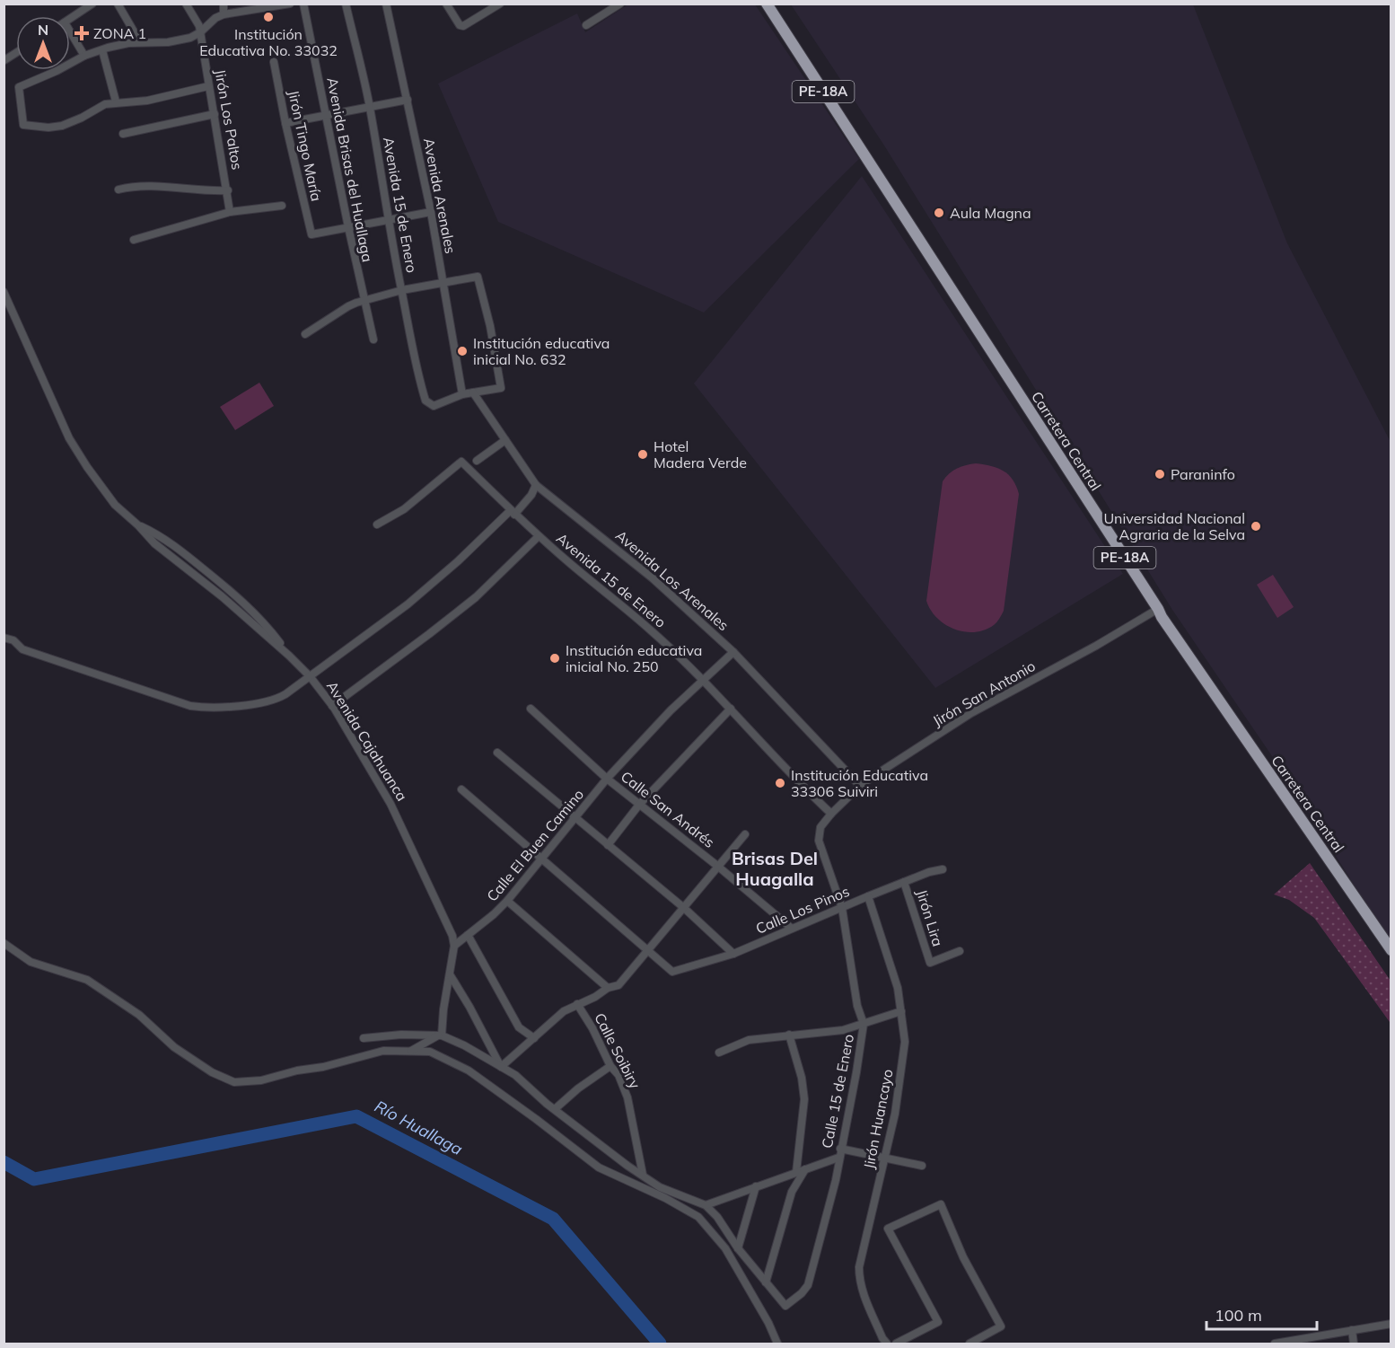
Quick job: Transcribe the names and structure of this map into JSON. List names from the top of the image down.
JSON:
{
  "streets": {
    "highway": ["PE-18A", "Carretera Central"],
    "street": [
      "Jirón Los Paltos",
      "Jirón Tingo María",
      "Avenida Brisas del Huallaga",
      "Avenida Arenales",
      "Avenida 15 de Enero",
      "Avenida Los Arenales",
      "Jirón San Antonio",
      "Avenida Cajahuanca",
      "Calle San Andrés",
      "Calle El Buen Camino",
      "Calle Los Pinos",
      "Jirón Lira",
      "Calle Soibiry",
      "Calle 15 de Enero",
      "Jirón Huancayo"
    ]
  },
  "crossings": [
    ["Jirón Tingo María", "Avenida Brisas del Huallaga"],
    ["Avenida Arenales", "Avenida 15 de Enero"],
    ["Avenida 15 de Enero", "Jirón San Antonio"],
    ["Avenida 15 de Enero", "Calle El Buen Camino"],
    ["Avenida 15 de Enero", "Calle 15 de Enero"],
    ["Carretera Central", "Jirón San Antonio"],
    ["Avenida Los Arenales", "Jirón San Antonio"],
    ["Avenida Los Arenales", "Calle El Buen Camino"],
    ["Jirón San Antonio", "Calle 15 de Enero"],
    ["Avenida Cajahuanca", "Calle El Buen Camino"],
    ["Calle San Andrés", "Calle El Buen Camino"],
    ["Calle San Andrés", "Calle Los Pinos"],
    ["Calle Los Pinos", "Jirón Lira"],
    ["Calle Los Pinos", "Calle 15 de Enero"],
    ["Calle Los Pinos", "Jirón Huancayo"]
  ],
  "districts": ["Brisas Del Huagalla"],
  "water": ["Río Huallaga"],
  "places": {
    "other": [
      "Institución Educativa No. 33032",
      "Aula Magna",
      "Institución educativa inicial No. 632",
      "Hotel Madera Verde",
      "Paraninfo",
      "Universidad Nacional Agraria de la Selva",
      "Institución educativa inicial No. 250",
      "Institución Educativa 33306 Suiviri"
    ],
    "health": ["ZONA 1"]
  },
  "scale_bar": "100 m",
  "north": "top"
}
